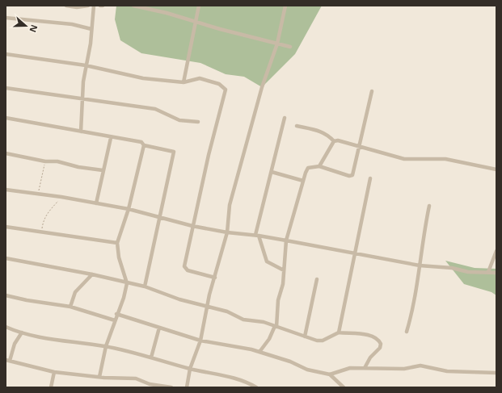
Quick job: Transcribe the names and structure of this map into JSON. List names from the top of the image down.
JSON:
{
  "north": "right"
}
